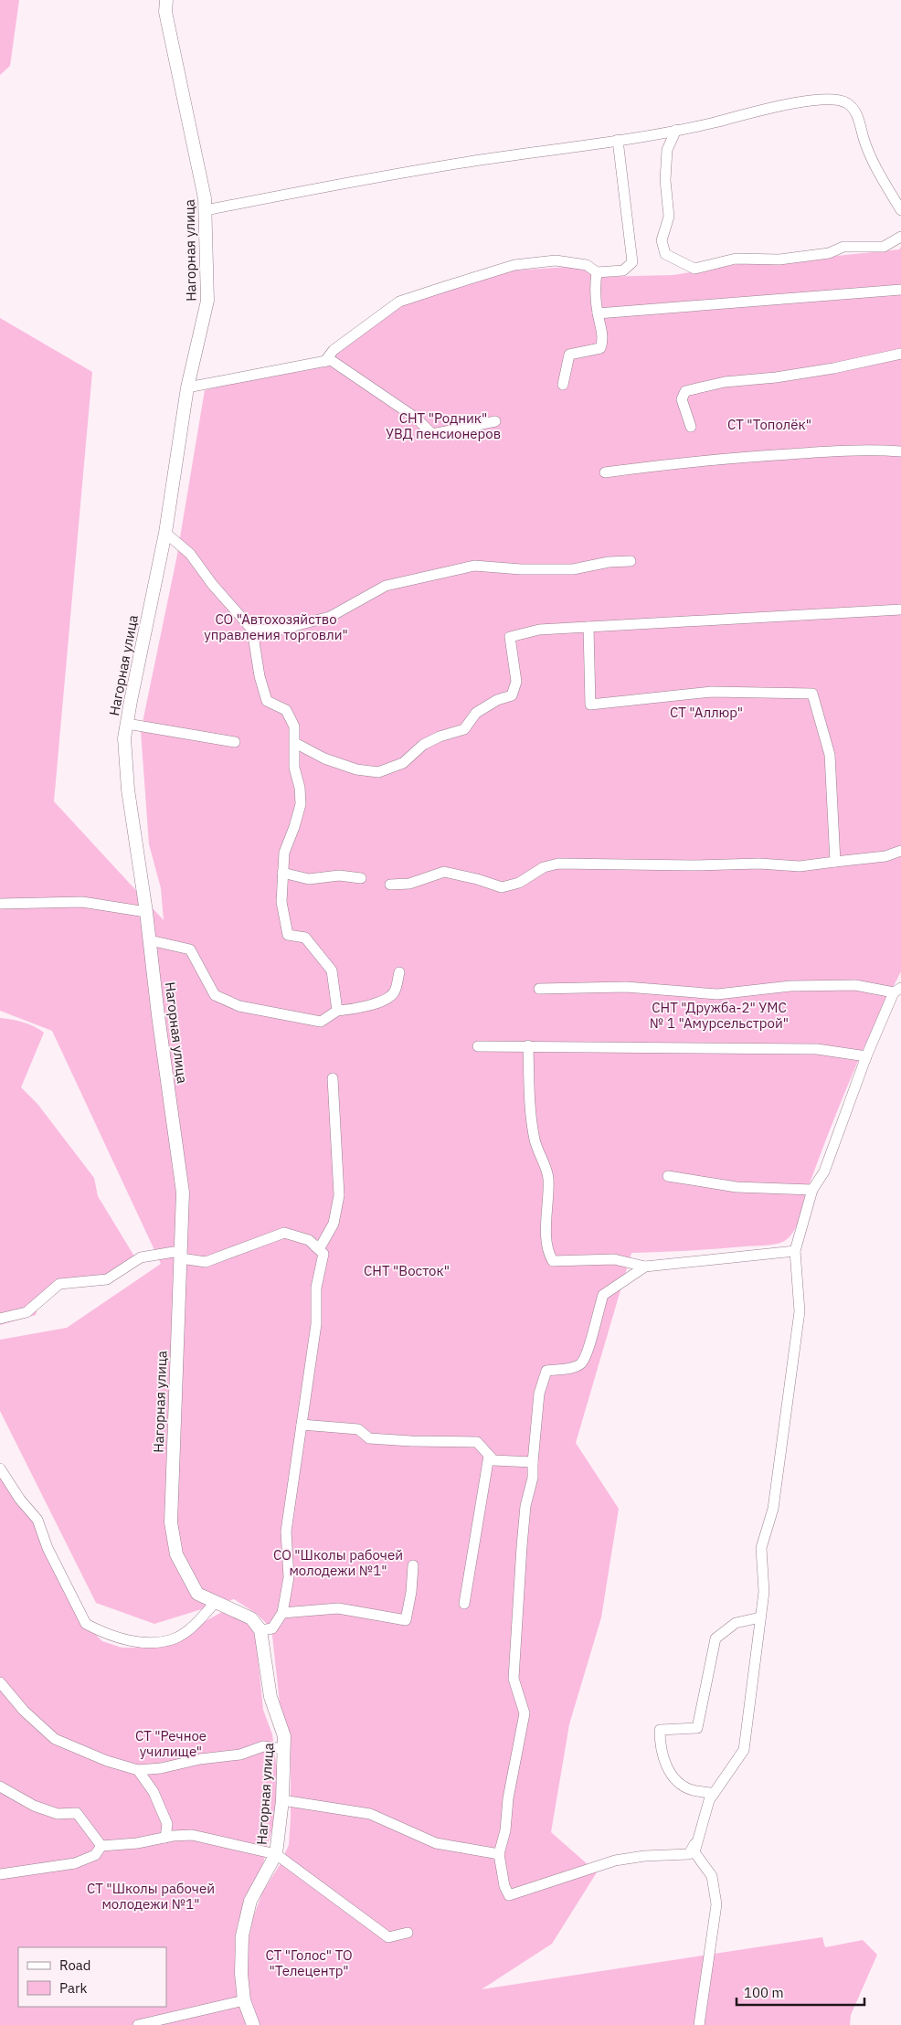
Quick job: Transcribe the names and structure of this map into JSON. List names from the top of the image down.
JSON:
{
  "streets": {
    "street": ["Нагорная улица"]
  },
  "parks": [
    "СНТ \"Родник\" УВД пенсионеров",
    "СТ \"Тополёк\"",
    "СО \"Автохозяйство управления торговли\"",
    "СТ \"Аллюр\"",
    "СНТ \"Дружба-2\" УМС № 1 \"Амурсельстрой\"",
    "СНТ \"Восток\"",
    "СО \"Школы рабочей молодежи №1\"",
    "СТ \"Речное училище\"",
    "СТ \"Школы рабочей молодежи №1\"",
    "СТ \"Голос\" ТО \"Телецентр\""
  ],
  "legend": ["Road", "Park"],
  "scale_bar": "100 m"
}
